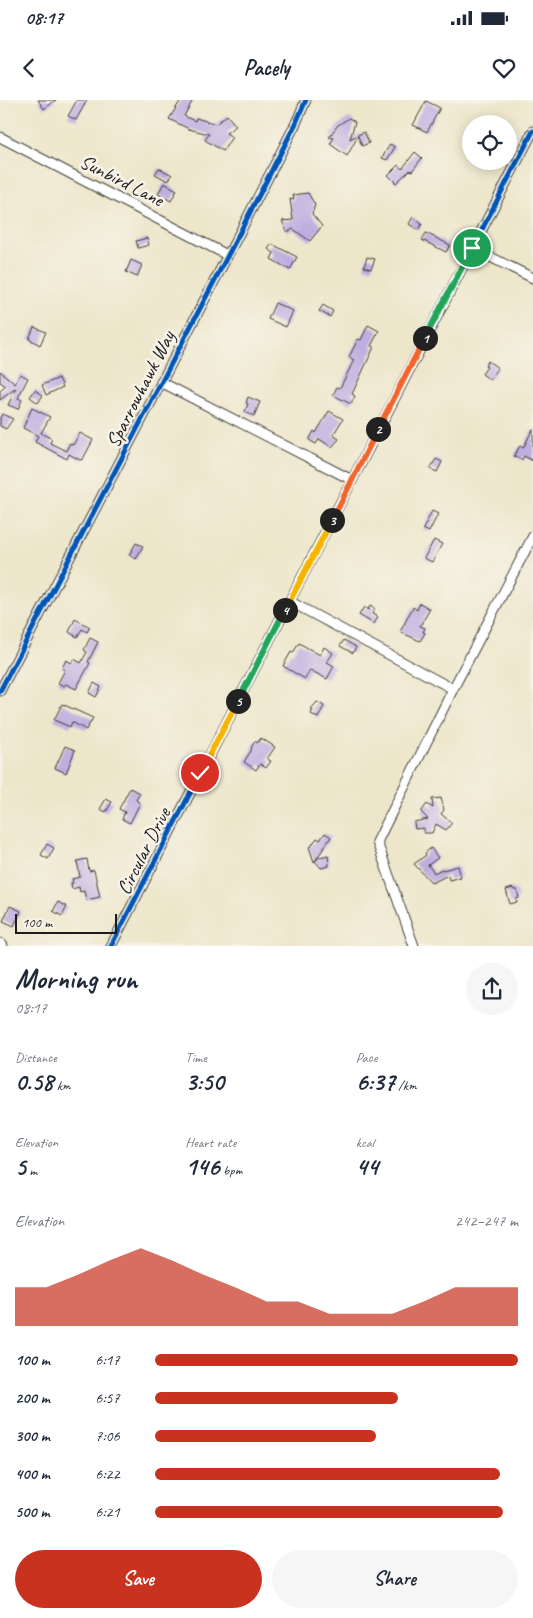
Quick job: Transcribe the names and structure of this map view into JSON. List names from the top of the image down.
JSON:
{
  "streets": {
    "street": ["Sunbird Lane", "Sparrowhawk Way", "Circular Drive"]
  },
  "crossings": [
    ["Sunbird Lane", "Sparrowhawk Way"]
  ],
  "scale_bar": "100 m",
  "page": {
    "status": "08:17",
    "header": "Pacely",
    "pins": [
      "1",
      "2",
      "3",
      "4",
      "5"
    ],
    "scale": "100 m",
    "heading": ["Morning run", "08:17"],
    "stats": [
      ["Distance", "0.58 km"],
      ["Time", "3:50"],
      ["Pace", "6:37 /km"],
      ["Elevation", "5 m"],
      ["Heart rate", "146 bpm"],
      ["kcal", "44"]
    ],
    "chart": ["Elevation", "242–247 m"],
    "list": [
      {
        "name": "100 m",
        "note": "6:17"
      },
      {
        "name": "200 m",
        "note": "6:57"
      },
      {
        "name": "300 m",
        "note": "7:06"
      },
      {
        "name": "400 m",
        "note": "6:22"
      },
      {
        "name": "500 m",
        "note": "6:21"
      }
    ],
    "buttons": ["Save", "Share"]
  }
}
